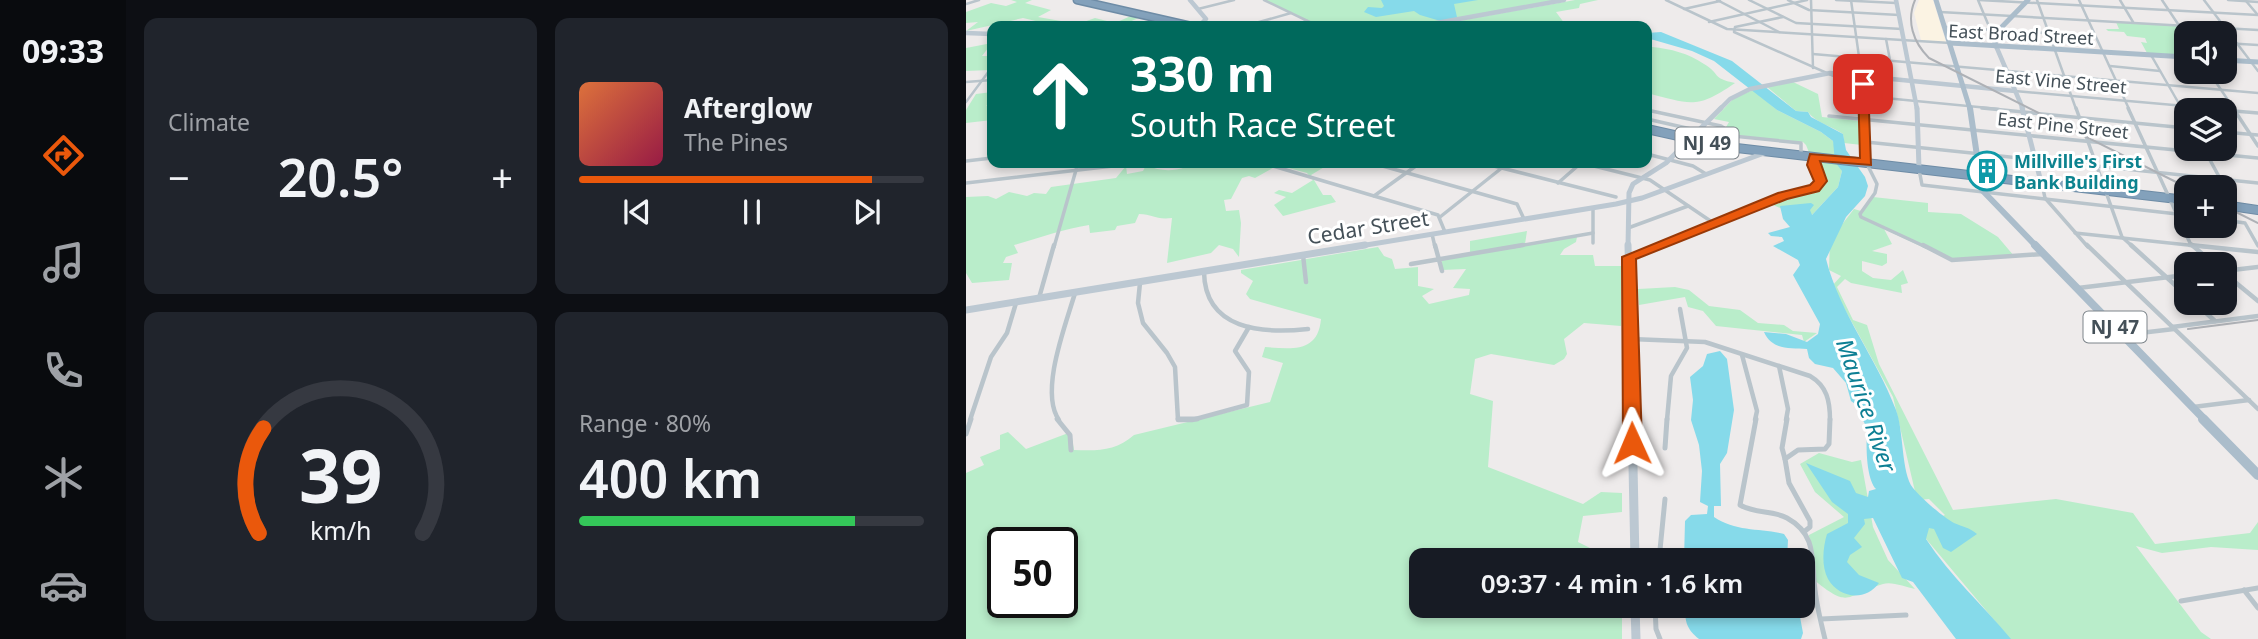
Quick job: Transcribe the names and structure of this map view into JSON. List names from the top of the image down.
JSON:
{
  "streets": {
    "highway": ["NJ 49"],
    "main road": [
      "East Broad Street",
      "East Vine Street",
      "Cedar Street",
      "NJ 47"
    ],
    "street": ["East Pine Street"]
  },
  "crossings": [
    ["East Vine Street", "NJ 49"],
    ["NJ 49", "Cedar Street"]
  ],
  "water": ["Maurice River"],
  "places": {
    "building": ["Millville's First Bank Building"]
  },
  "page": {
    "tabs": "09:33",
    "tile": [
      "Climate",
      ["Range · 80%", "400 km"]
    ],
    "map_buttons": ["+", "−"],
    "turn": ["330 m", "South Race Street"],
    "song": ["Afterglow", "The Pines"],
    "heat": ["−", "20.5°", "+"],
    "limit": "50",
    "trip": "09:37 · 4 min · 1.6 km",
    "gauge": ["39", "km/h"]
  }
}
